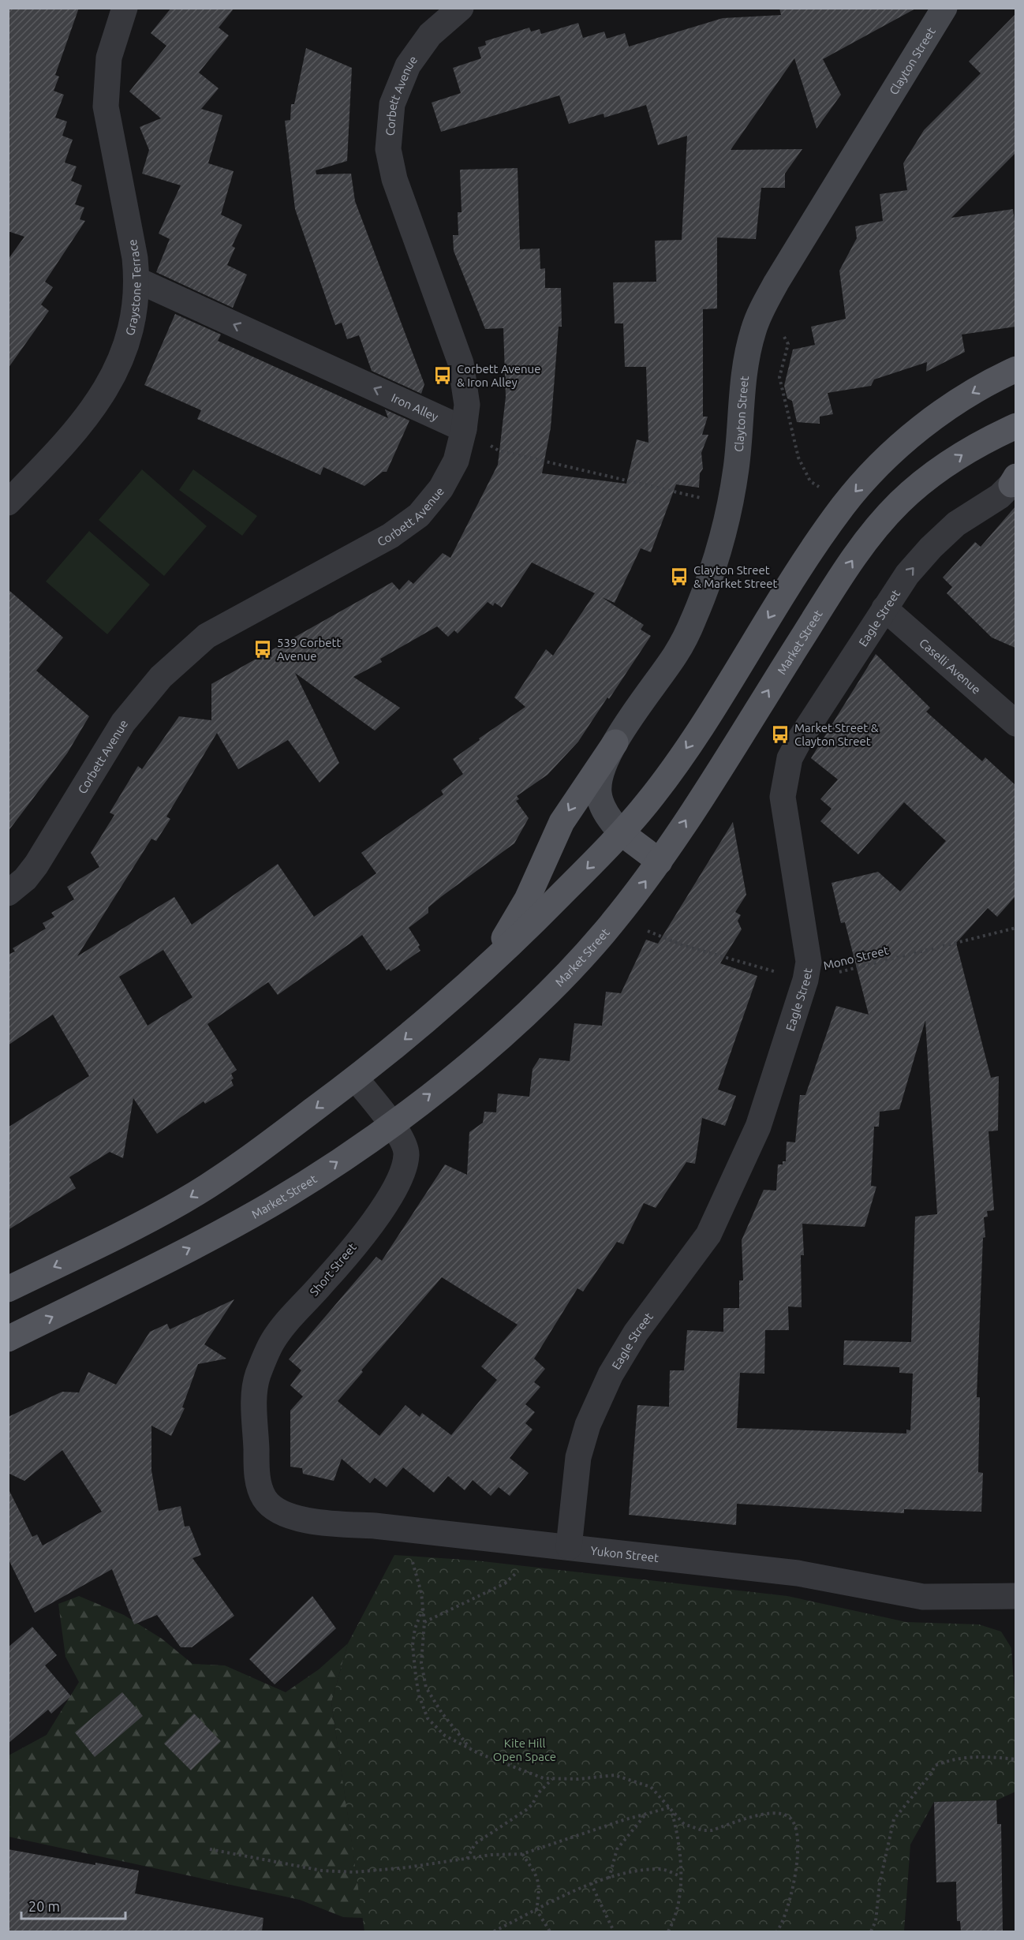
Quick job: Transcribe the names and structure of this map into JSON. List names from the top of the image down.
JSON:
{
  "streets": {
    "main road": ["Clayton Street", "Market Street"],
    "street": [
      "Corbett Avenue",
      "Graystone Terrace",
      "Iron Alley",
      "Eagle Street",
      "Caselli Avenue",
      "Short Street",
      "Yukon Street"
    ],
    "path": ["Mono Street"]
  },
  "crossings": [
    ["Corbett Avenue", "Iron Alley"],
    ["Graystone Terrace", "Iron Alley"],
    ["Eagle Street", "Caselli Avenue"],
    ["Eagle Street", "Mono Street"],
    ["Eagle Street", "Yukon Street"],
    ["Market Street", "Short Street"],
    ["Short Street", "Yukon Street"]
  ],
  "one_way": ["Iron Alley"],
  "parks": ["Kite Hill Open Space"],
  "places": {
    "bus stop": [
      "Corbett Avenue & Iron Alley",
      "Clayton Street & Market Street",
      "539 Corbett Avenue",
      "Market Street & Clayton Street"
    ]
  },
  "scale_bar": "20 m"
}
